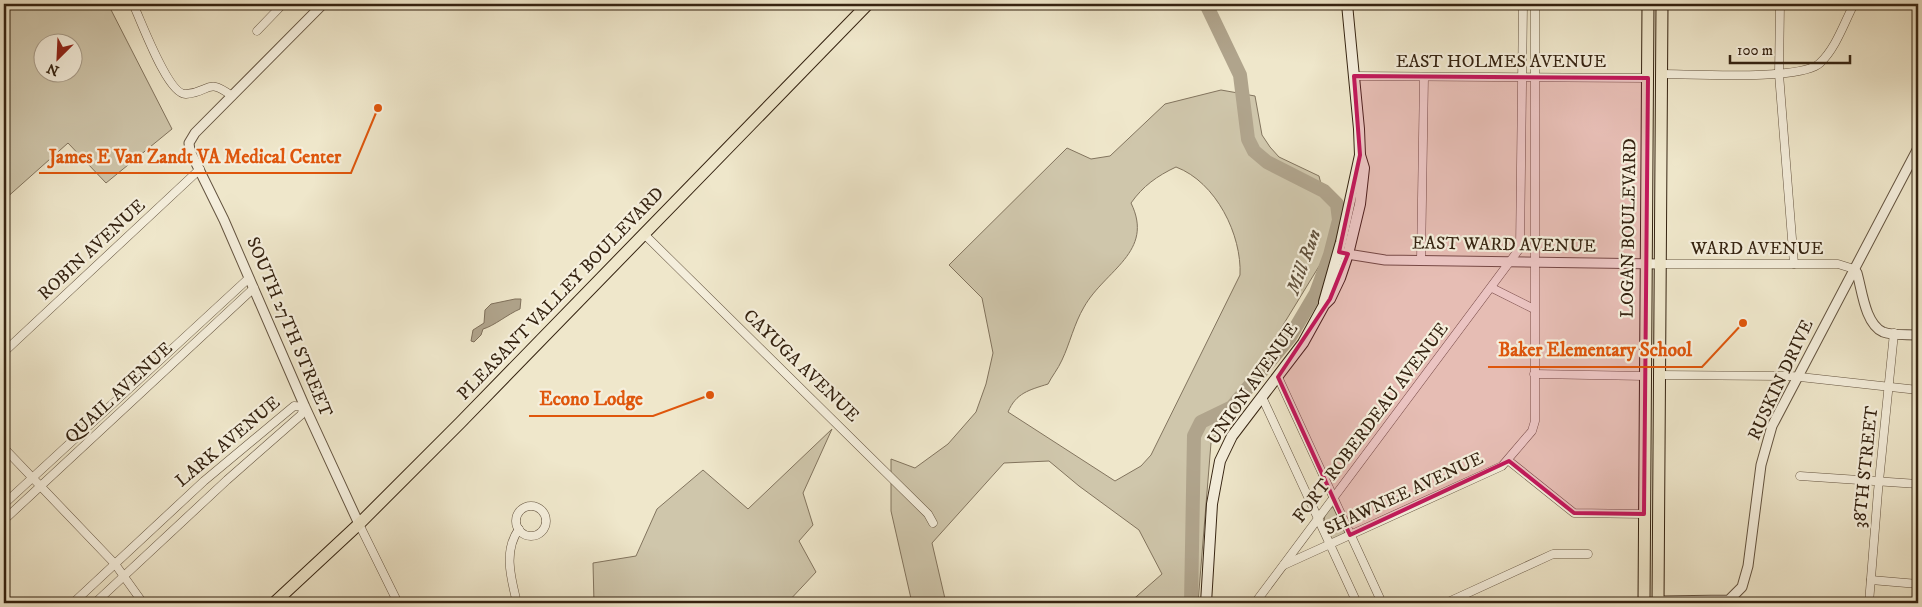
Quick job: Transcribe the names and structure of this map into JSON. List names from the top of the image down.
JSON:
{
  "streets": {
    "main road": ["LOGAN BOULEVARD", "PLEASANT VALLEY BOULEVARD", "UNION AVENUE"],
    "street": [
      "EAST HOLMES AVENUE",
      "EAST WARD AVENUE",
      "WARD AVENUE",
      "ROBIN AVENUE",
      "SOUTH 27TH STREET",
      "CAYUGA AVENUE",
      "RUSKIN DRIVE",
      "QUAIL AVENUE",
      "FORT ROBERDEAU AVENUE",
      "LARK AVENUE",
      "38TH STREET",
      "SHAWNEE AVENUE"
    ]
  },
  "crossings": [
    ["EAST HOLMES AVENUE", "LOGAN BOULEVARD"],
    ["EAST HOLMES AVENUE", "UNION AVENUE"],
    ["EAST HOLMES AVENUE", "FORT ROBERDEAU AVENUE"],
    ["LOGAN BOULEVARD", "EAST WARD AVENUE"],
    ["LOGAN BOULEVARD", "WARD AVENUE"],
    ["LOGAN BOULEVARD", "RUSKIN DRIVE"],
    ["EAST WARD AVENUE", "WARD AVENUE"],
    ["EAST WARD AVENUE", "UNION AVENUE"],
    ["EAST WARD AVENUE", "FORT ROBERDEAU AVENUE"],
    ["WARD AVENUE", "RUSKIN DRIVE"],
    ["ROBIN AVENUE", "SOUTH 27TH STREET"],
    ["PLEASANT VALLEY BOULEVARD", "SOUTH 27TH STREET"],
    ["PLEASANT VALLEY BOULEVARD", "CAYUGA AVENUE"],
    ["SOUTH 27TH STREET", "QUAIL AVENUE"],
    ["SOUTH 27TH STREET", "LARK AVENUE"],
    ["FORT ROBERDEAU AVENUE", "SHAWNEE AVENUE"]
  ],
  "water": ["Mill Run"],
  "places": ["James E Van Zandt VA Medical Center", "Baker Elementary School", "Econo Lodge"],
  "scale_bar": "100 m",
  "north": "bottom left"
}
